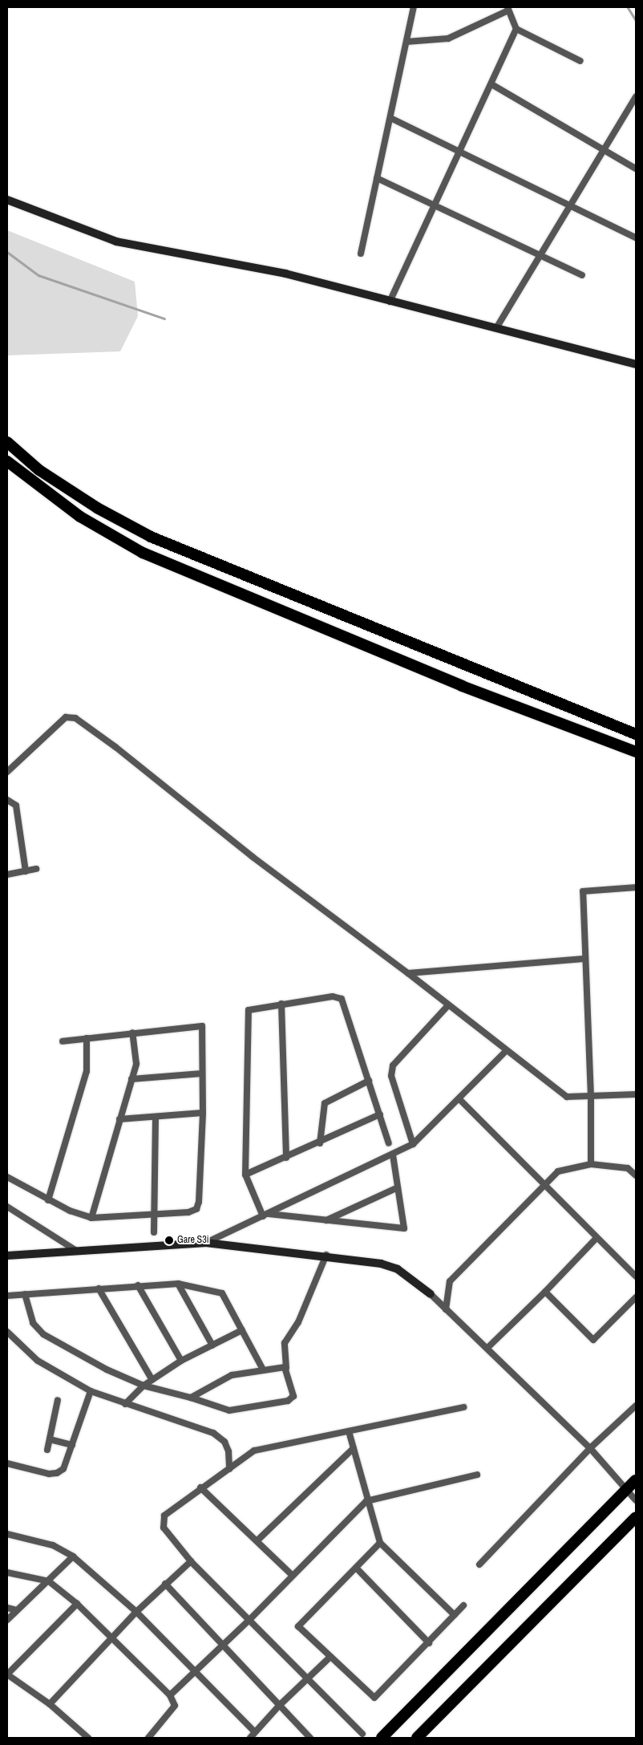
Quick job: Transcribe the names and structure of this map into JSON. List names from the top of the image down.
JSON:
{
  "places": ["Gare S3i"]
}
